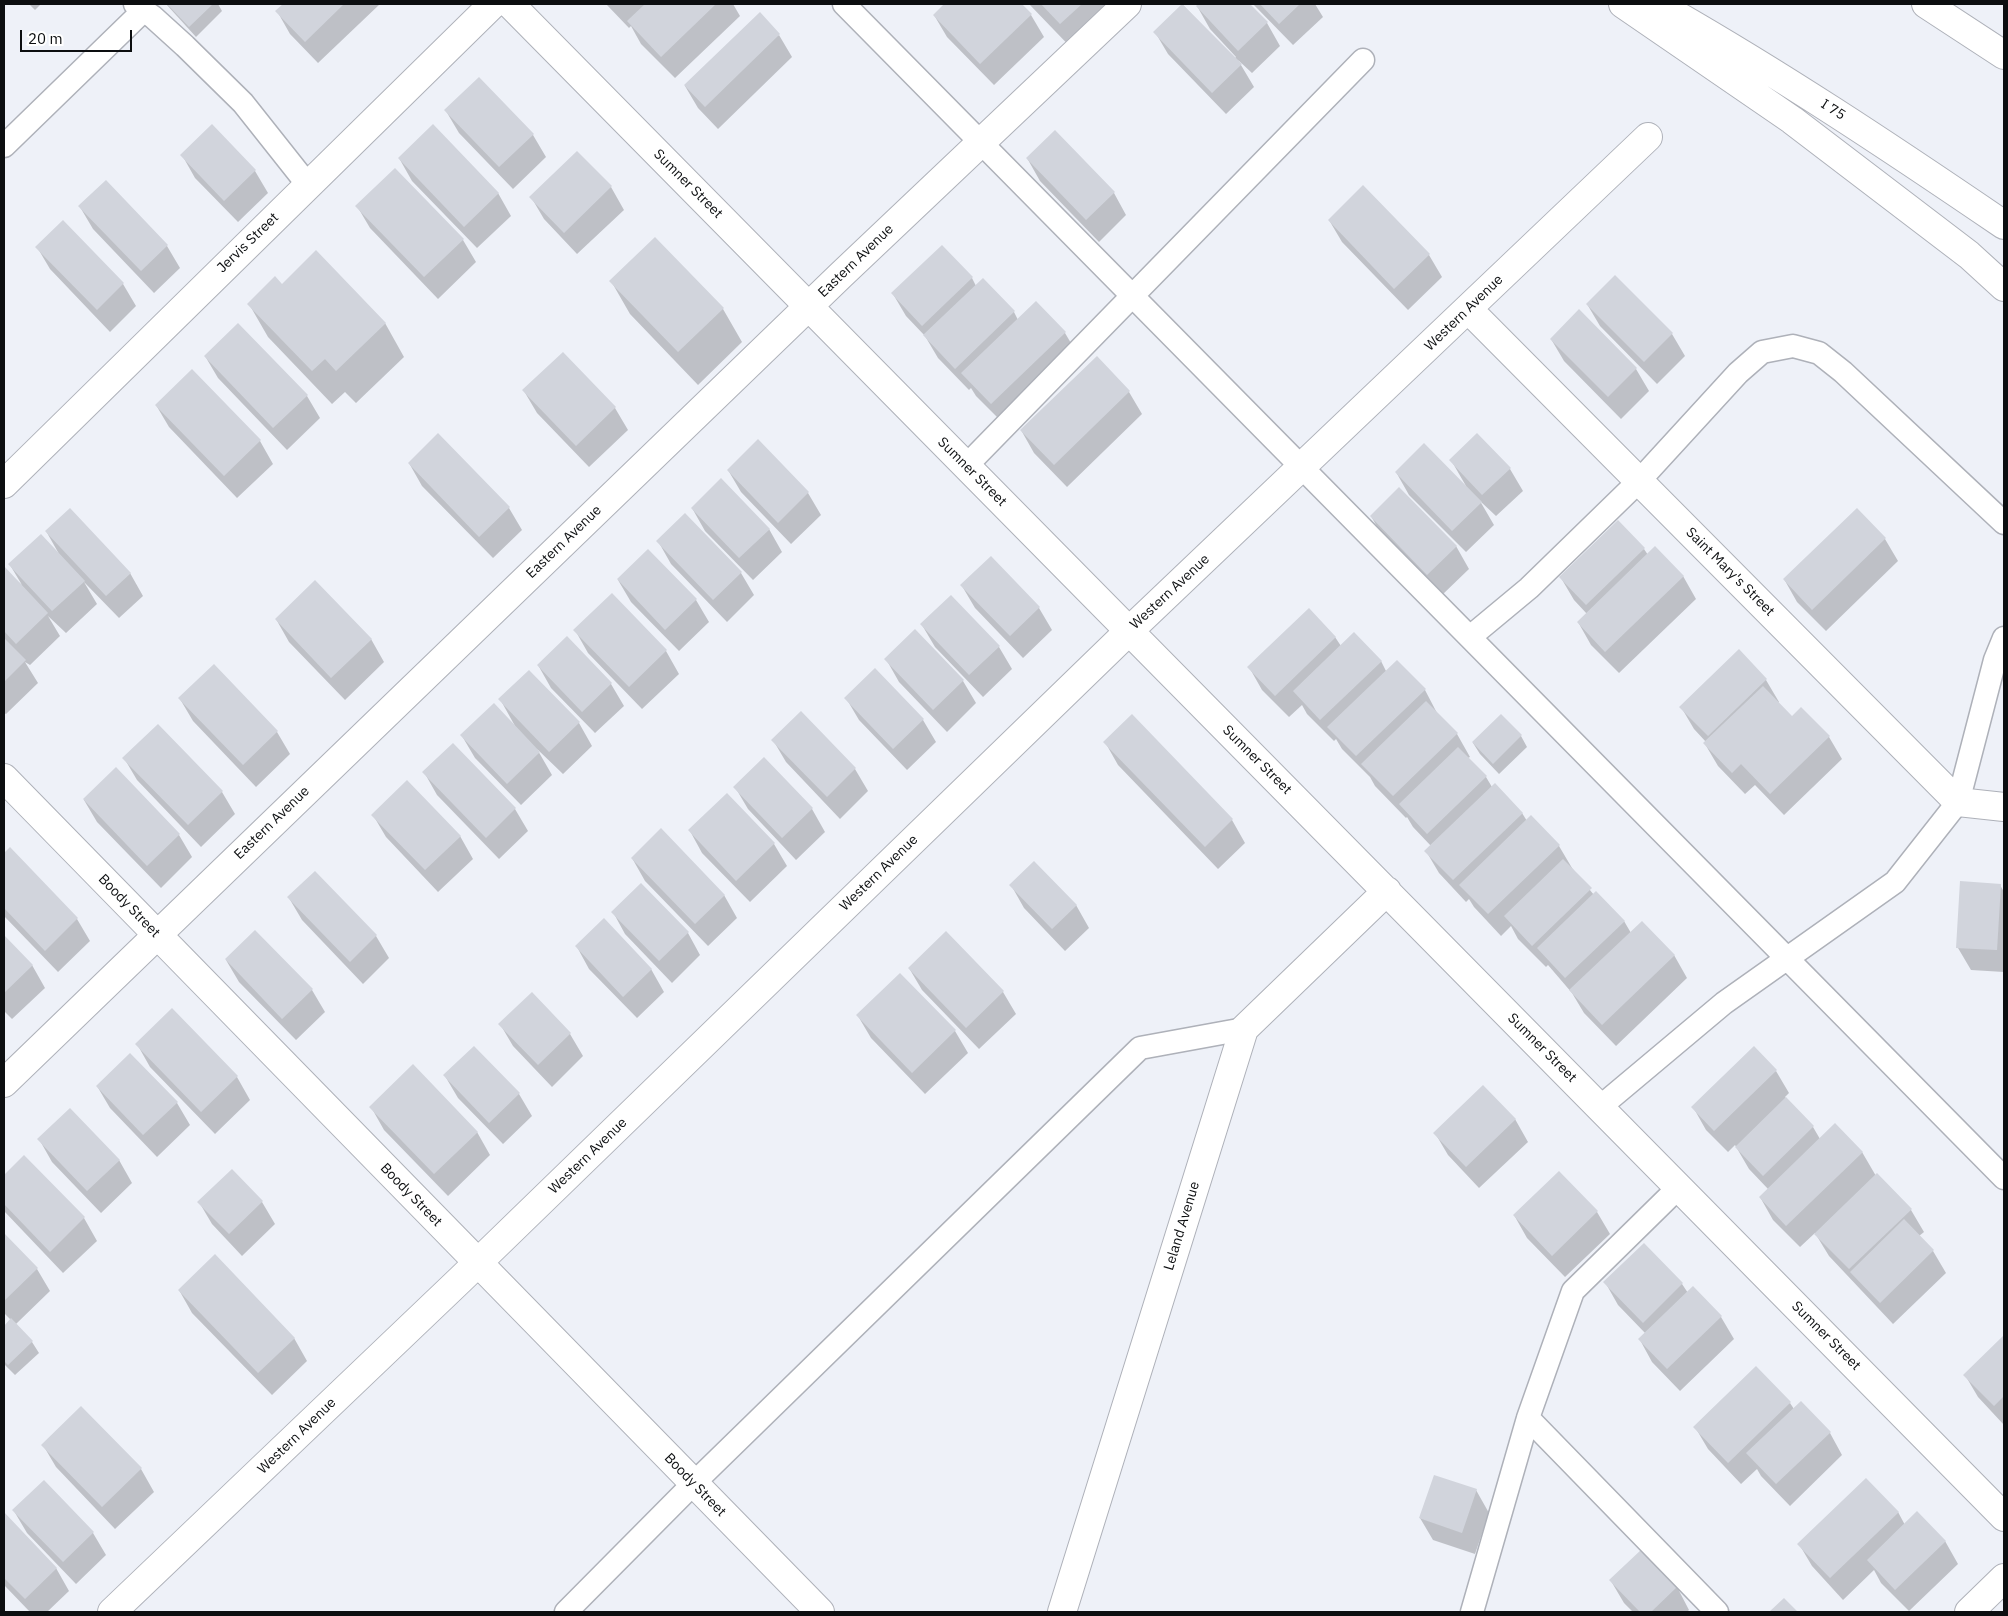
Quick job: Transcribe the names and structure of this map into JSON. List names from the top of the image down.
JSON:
{
  "streets": {
    "main road": [
      "I 75",
      "Sumner Street",
      "Jervis Street",
      "Eastern Avenue",
      "Western Avenue",
      "Saint Mary's Street",
      "Boody Street",
      "Leland Avenue"
    ]
  },
  "crossings": [
    ["Sumner Street", "Eastern Avenue"],
    ["Sumner Street", "Western Avenue"],
    ["Sumner Street", "Leland Avenue"],
    ["Eastern Avenue", "Boody Street"],
    ["Western Avenue", "Saint Mary's Street"],
    ["Western Avenue", "Boody Street"]
  ],
  "scale_bar": "20 m"
}
